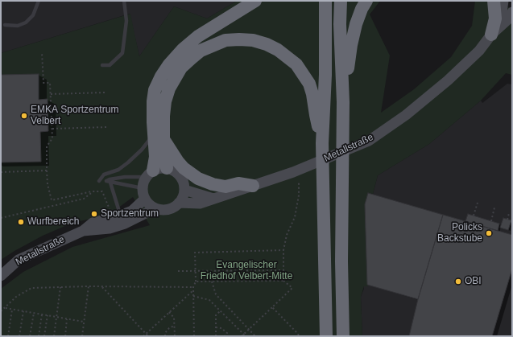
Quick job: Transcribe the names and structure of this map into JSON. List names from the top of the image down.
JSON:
{
  "streets": {
    "main road": ["Metallstraße"]
  },
  "parks": ["Evangelischer Friedhof Velbert-Mitte"],
  "places": [
    "EMKA Sportzentrum Velbert",
    "Sportzentrum",
    "Wurfbereich",
    "Policks Backstube",
    "OBI"
  ]
}
